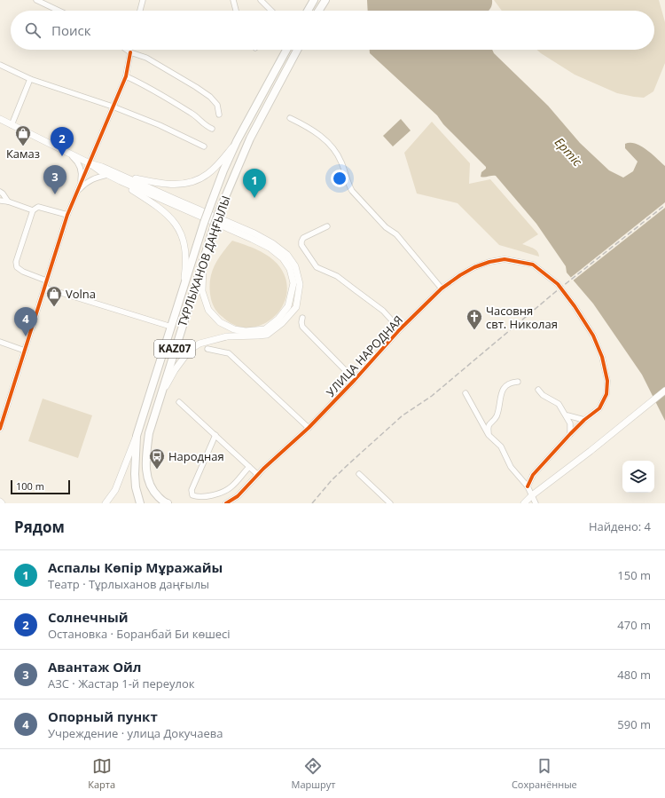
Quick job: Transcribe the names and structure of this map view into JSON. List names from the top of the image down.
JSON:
{
  "streets": {
    "highway": ["ТҰРЛЫХАНОВ ДАҢҒЫЛЫ", "KAZ07"],
    "street": ["УЛИЦА НАРОДНАЯ"]
  },
  "water": ["Ертіс"],
  "places": {
    "shop": ["Камаз", "Volna"],
    "church": ["Часовня свт. Николая"],
    "bus stop": ["Народная"]
  },
  "scale_bar": "100 m",
  "page": {
    "search": "Поиск",
    "pins": [
      "2",
      "3",
      "1",
      "4"
    ],
    "scale": "100 m",
    "heading": ["Рядом", "Найдено: 4"],
    "list": [
      {
        "mark": "1",
        "name": "Аспалы Көпір Мұражайы",
        "note": "Театр · Тұрлыханов даңғылы",
        "value": "150 m"
      },
      {
        "mark": "2",
        "name": "Солнечный",
        "note": "Остановка · Боранбай Би көшесі",
        "value": "470 m"
      },
      {
        "mark": "3",
        "name": "Авантаж Ойл",
        "note": "АЗС · Жастар 1-й переулок",
        "value": "480 m"
      },
      {
        "mark": "4",
        "name": "Опорный пункт",
        "note": "Учреждение · улица Докучаева",
        "value": "590 m"
      }
    ],
    "nav": ["Карта", "Маршрут", "Сохранённые"]
  }
}
